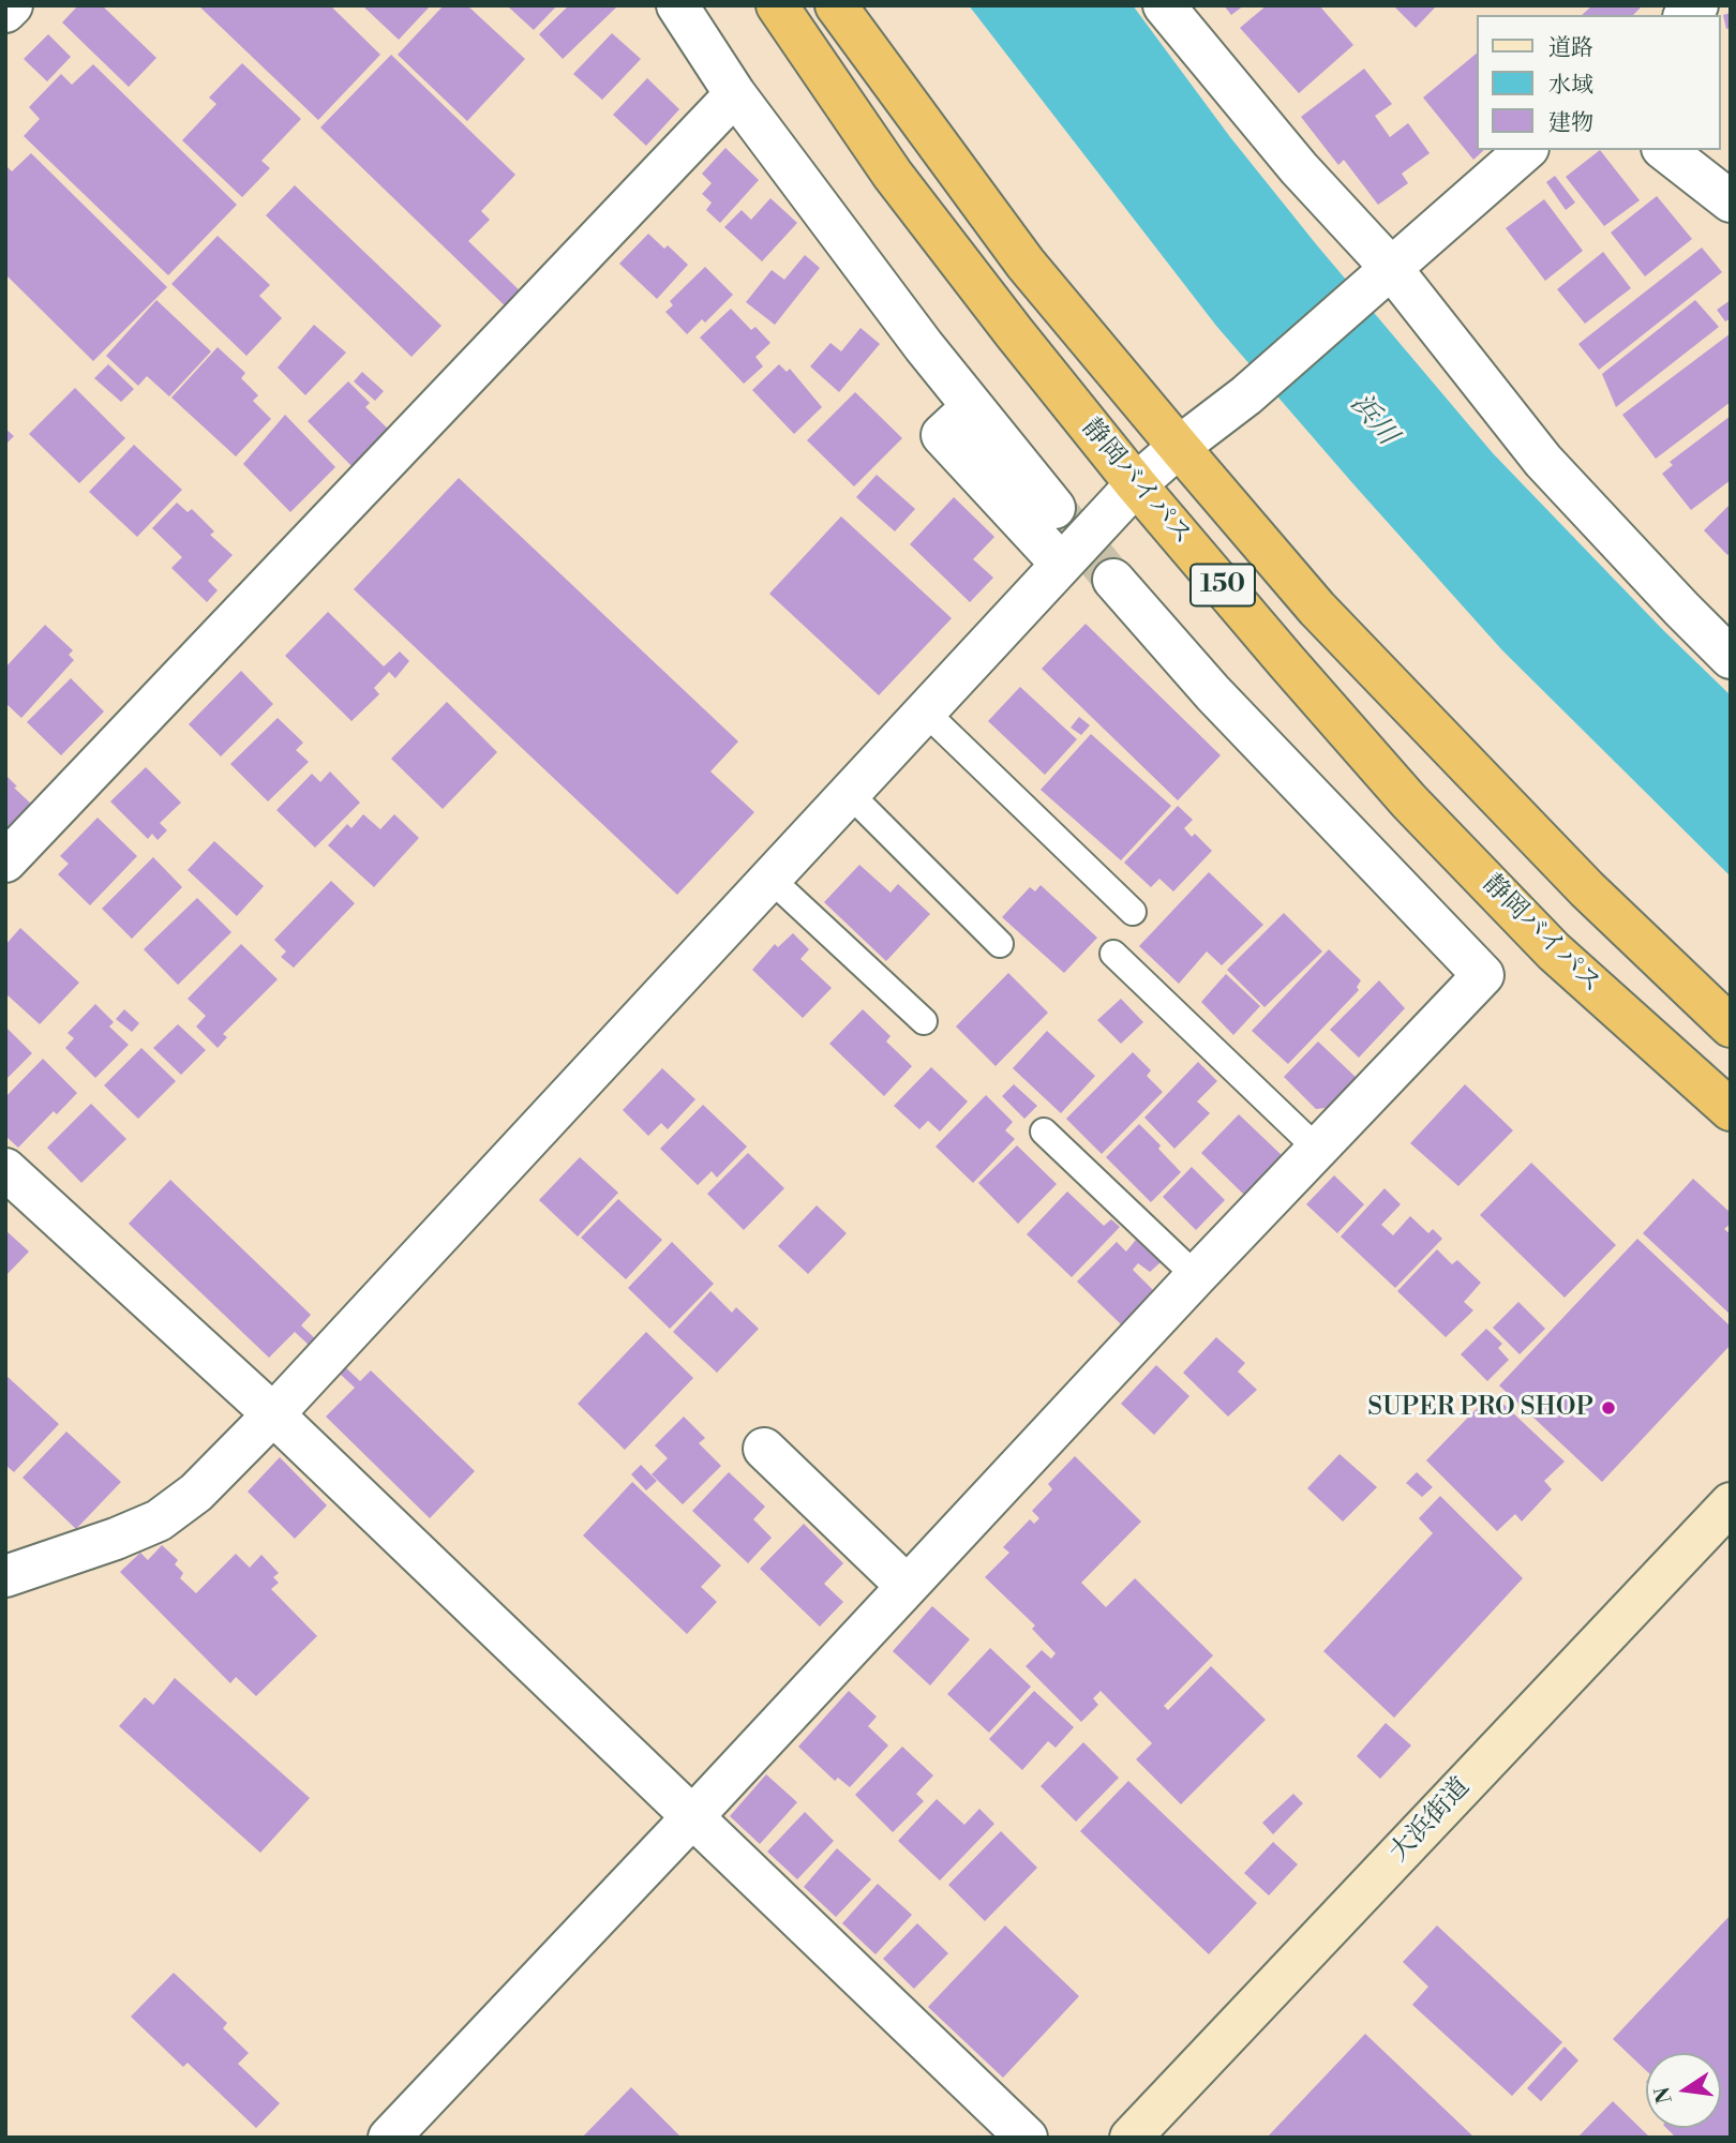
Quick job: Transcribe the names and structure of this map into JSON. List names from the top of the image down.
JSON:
{
  "streets": {
    "highway": ["静岡バイパス", "150"],
    "street": ["大浜街道"]
  },
  "water": ["浜川"],
  "places": ["SUPER PRO SHOP"],
  "legend": ["道路", "水域", "建物"],
  "north": "left"
}
